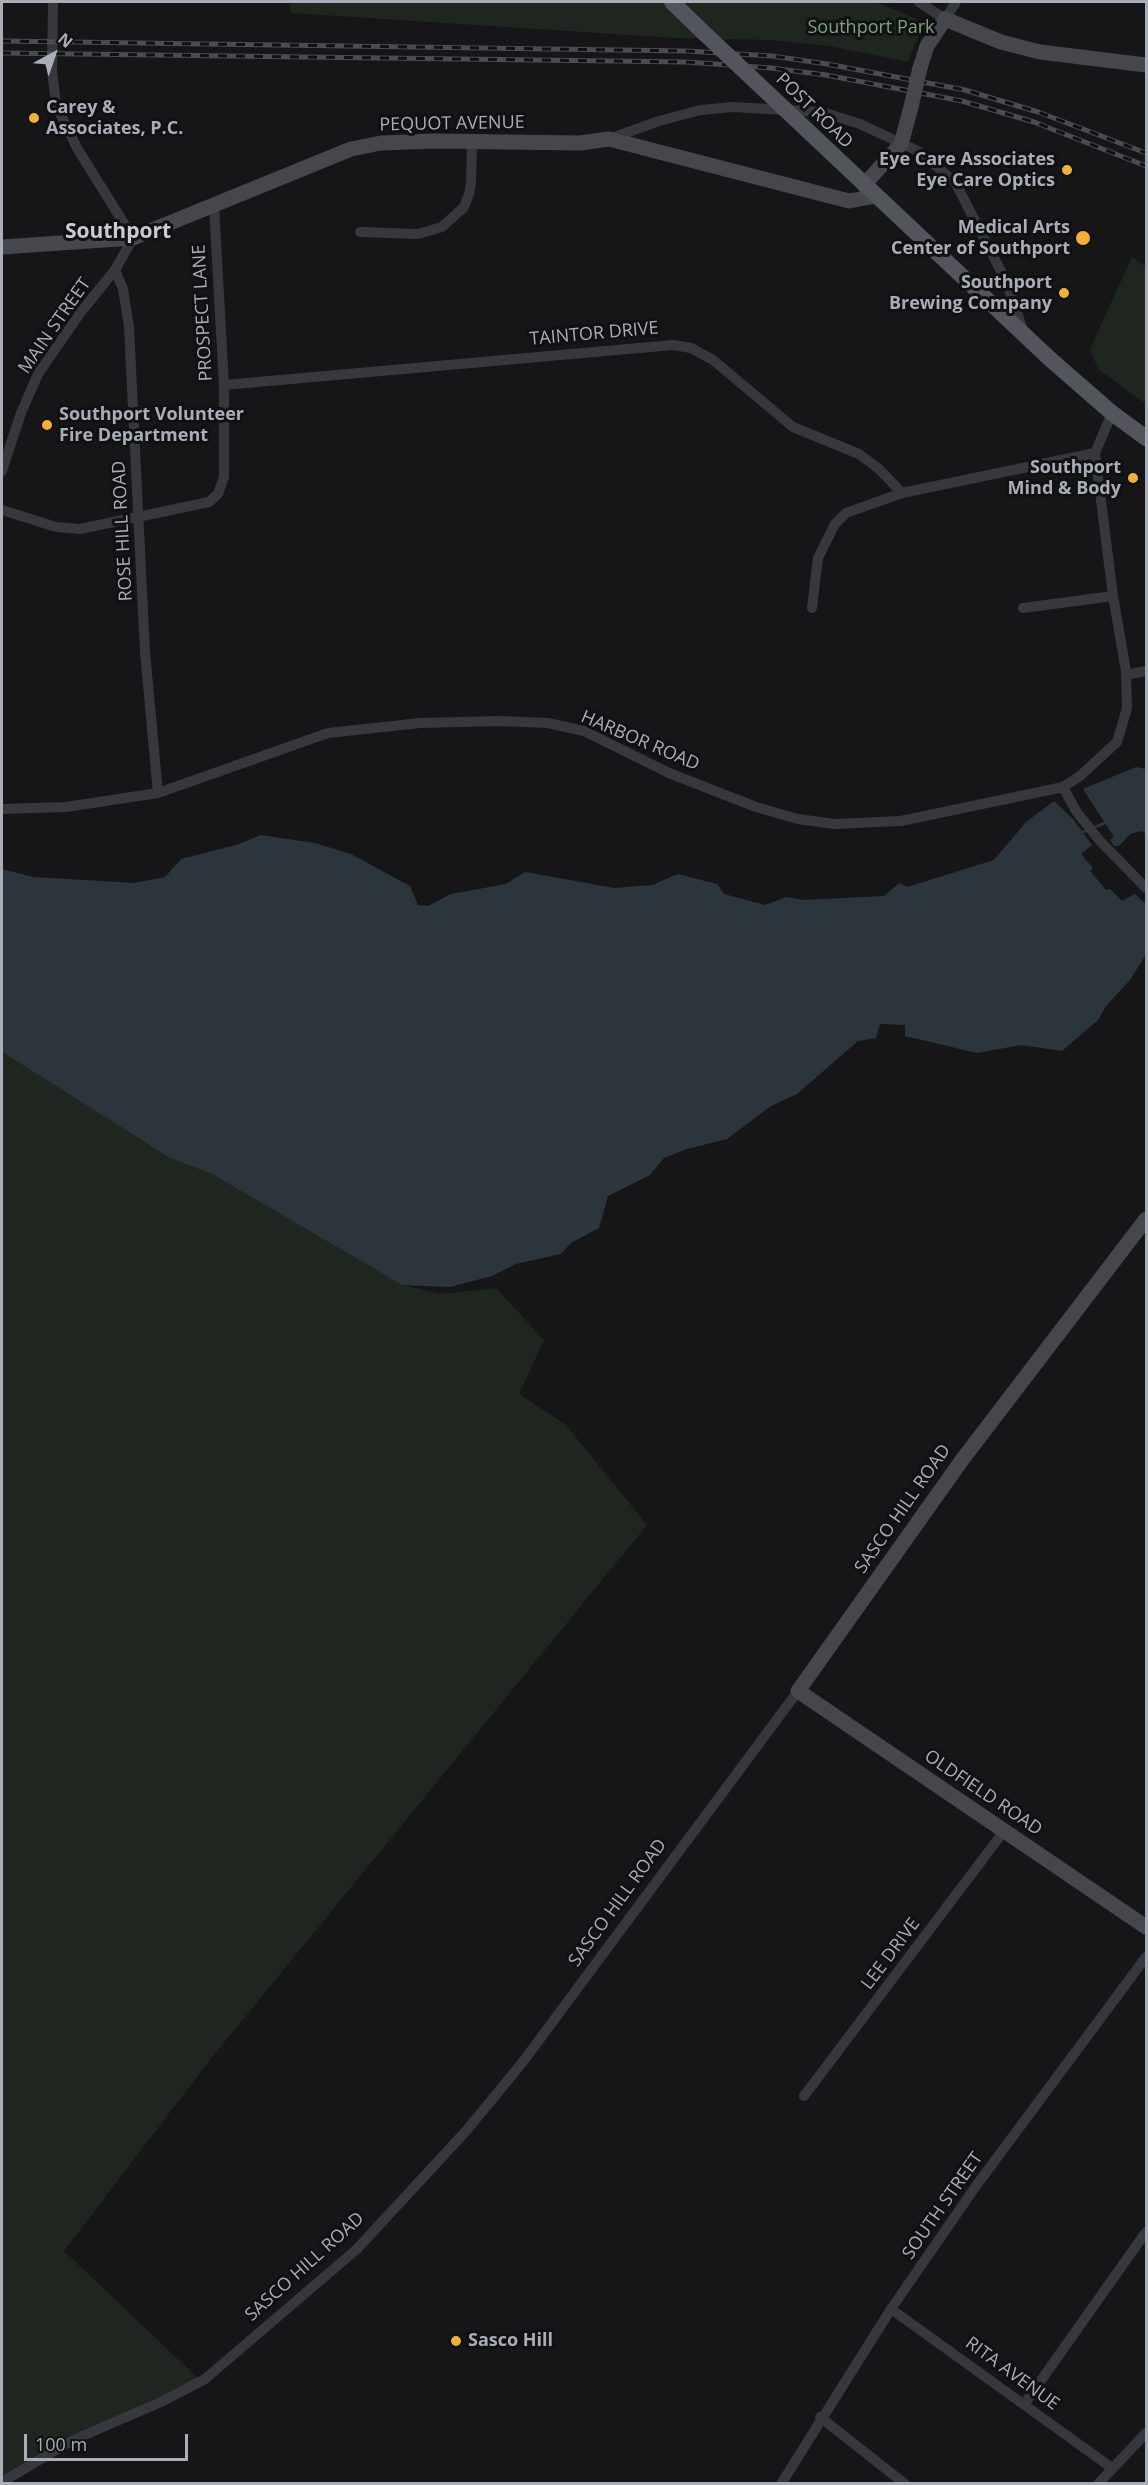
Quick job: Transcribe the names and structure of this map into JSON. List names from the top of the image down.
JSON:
{
  "streets": {
    "main road": ["POST ROAD"],
    "street": [
      "PEQUOT AVENUE",
      "PROSPECT LANE",
      "MAIN STREET",
      "TAINTOR DRIVE",
      "ROSE HILL ROAD",
      "HARBOR ROAD",
      "SASCO HILL ROAD",
      "OLDFIELD ROAD",
      "LEE DRIVE",
      "SOUTH STREET",
      "RITA AVENUE"
    ]
  },
  "crossings": [
    ["POST ROAD", "PEQUOT AVENUE"],
    ["PEQUOT AVENUE", "PROSPECT LANE"],
    ["PROSPECT LANE", "TAINTOR DRIVE"],
    ["PROSPECT LANE", "ROSE HILL ROAD"],
    ["MAIN STREET", "ROSE HILL ROAD"],
    ["ROSE HILL ROAD", "HARBOR ROAD"],
    ["SASCO HILL ROAD", "OLDFIELD ROAD"],
    ["OLDFIELD ROAD", "LEE DRIVE"],
    ["SOUTH STREET", "RITA AVENUE"]
  ],
  "districts": ["Southport"],
  "parks": ["Southport Park"],
  "places": [
    "Carey & Associates, P.C.",
    "Eye Care Associates Eye Care Optics",
    "Medical Arts Center of Southport",
    "Southport Brewing Company",
    "Southport Volunteer Fire Department",
    "Southport Mind & Body",
    "Sasco Hill"
  ],
  "scale_bar": "100 m",
  "north": "top right"
}
